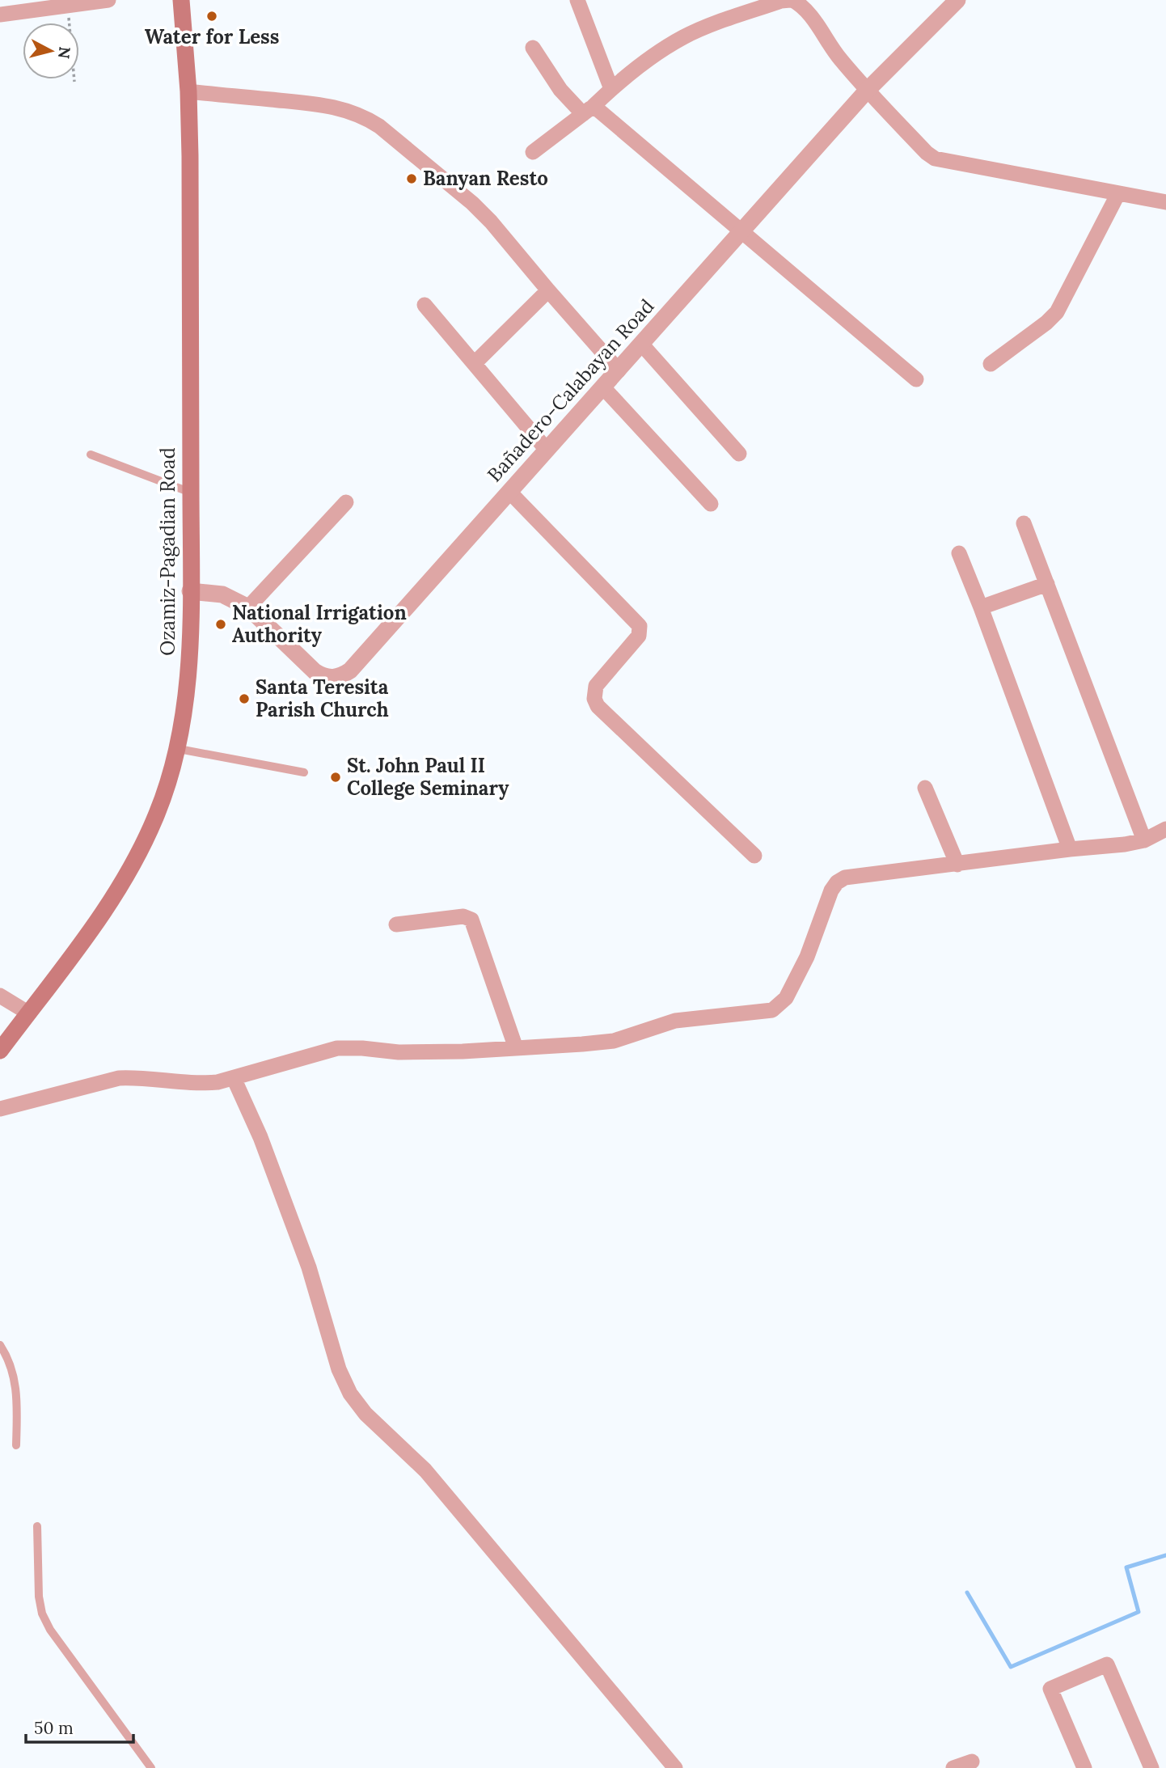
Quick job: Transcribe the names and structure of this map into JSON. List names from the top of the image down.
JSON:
{
  "streets": {
    "main road": ["Ozamiz-Pagadian Road"],
    "street": ["Bañadero-Calabayan Road"]
  },
  "crossings": [
    ["Bañadero-Calabayan Road", "Ozamiz-Pagadian Road"]
  ],
  "places": [
    "Water for Less",
    "Banyan Resto",
    "National Irrigation Authority",
    "Santa Teresita Parish Church",
    "St. John Paul II College Seminary"
  ],
  "scale_bar": "50 m",
  "north": "right"
}
